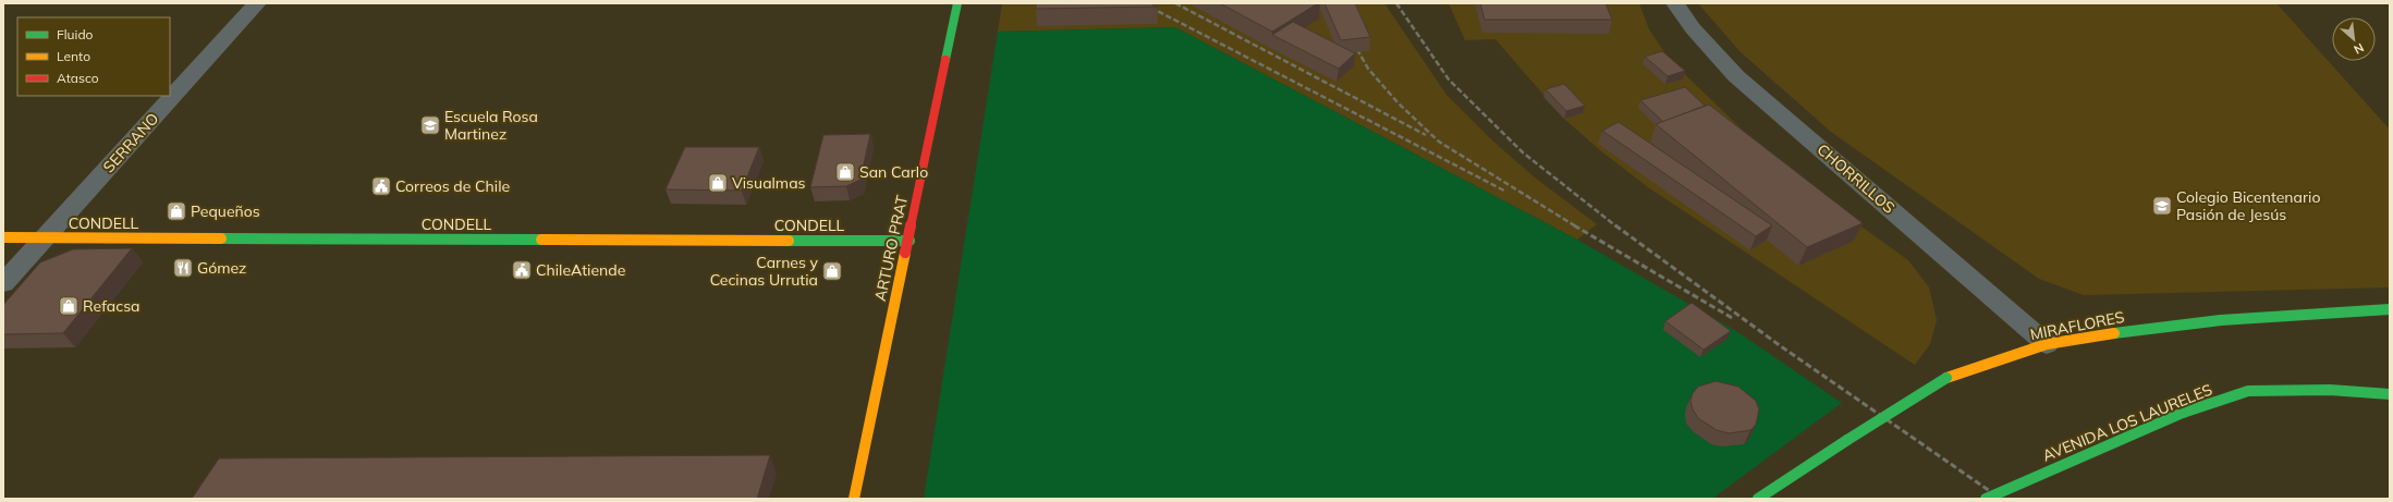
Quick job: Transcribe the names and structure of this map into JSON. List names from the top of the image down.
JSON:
{
  "streets": {
    "street": [
      "SERRANO",
      "CHORRILLOS",
      "CONDELL",
      "ARTURO PRAT",
      "MIRAFLORES",
      "AVENIDA LOS LAURELES"
    ]
  },
  "crossings": [
    ["SERRANO", "CONDELL"],
    ["CHORRILLOS", "MIRAFLORES"],
    ["CONDELL", "ARTURO PRAT"]
  ],
  "places": {
    "school or university": ["Escuela Rosa Martinez", "Colegio Bicentenario Pasión de Jesús"],
    "shop": [
      "San Carlo",
      "Visualmas",
      "Pequeños",
      "Carnes y Cecinas Urrutia",
      "Refacsa"
    ],
    "public building": ["Correos de Chile", "ChileAtiende"],
    "restaurant": ["Gómez"]
  },
  "legend": ["Fluido", "Lento", "Atasco"],
  "north": "bottom right"
}
